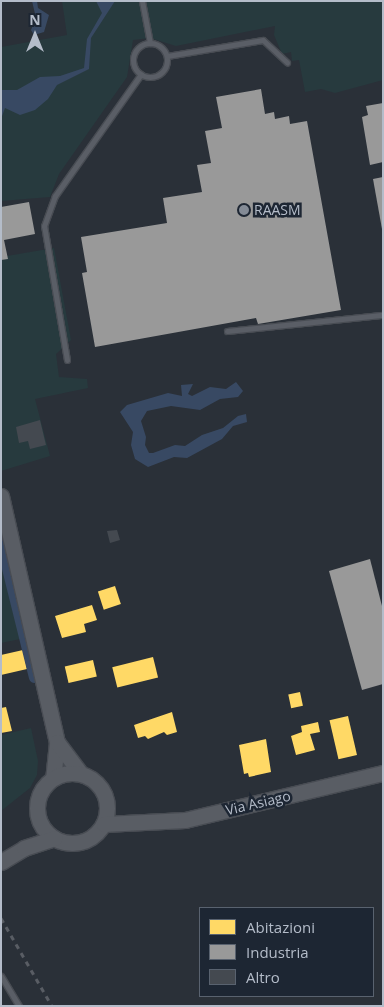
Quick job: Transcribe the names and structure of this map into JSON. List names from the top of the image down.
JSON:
{
  "streets": {
    "main road": ["Via Asiago"]
  },
  "places": ["RAASM"],
  "legend": ["Abitazioni", "Industria", "Altro"],
  "north": "top"
}
